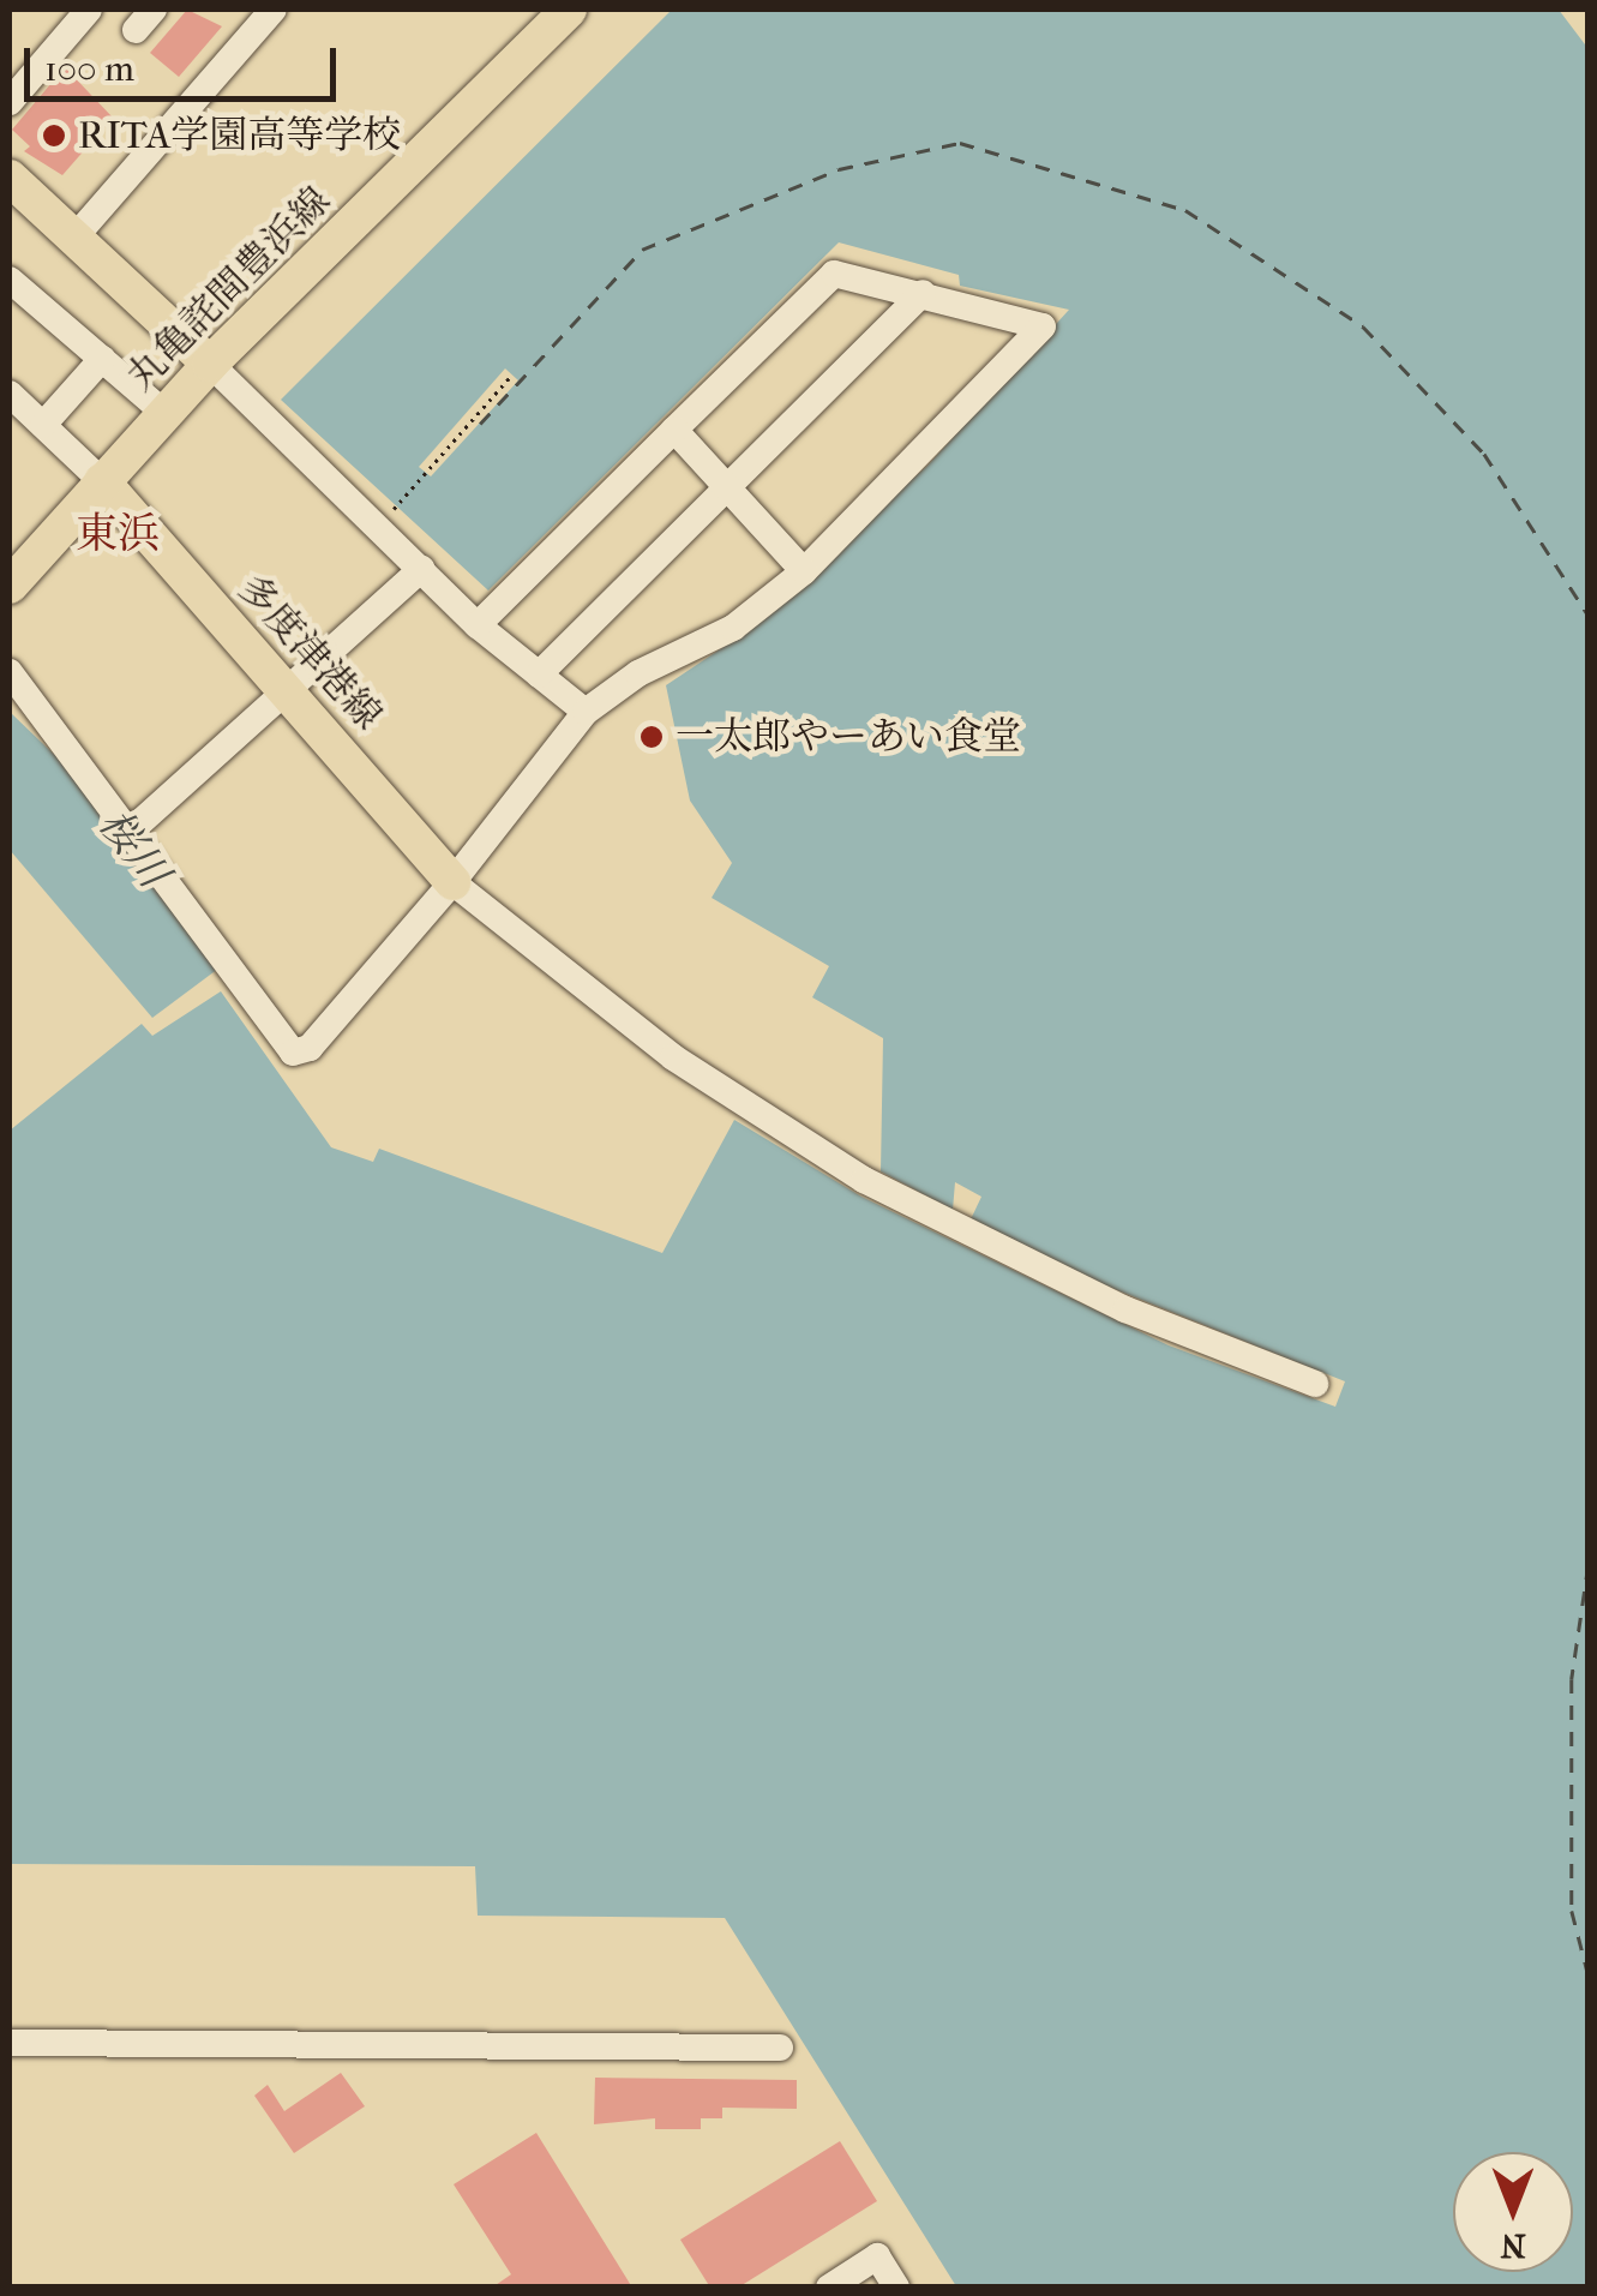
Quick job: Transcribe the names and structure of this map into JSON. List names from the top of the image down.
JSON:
{
  "streets": {
    "main road": ["丸亀詫間豊浜線", "多度津港線"]
  },
  "crossings": [
    ["丸亀詫間豊浜線", "多度津港線"]
  ],
  "districts": ["東浜"],
  "water": ["桜川"],
  "places": ["RITA学園高等学校", "一太郎やーあい食堂"],
  "scale_bar": "100 m",
  "north": "bottom"
}
